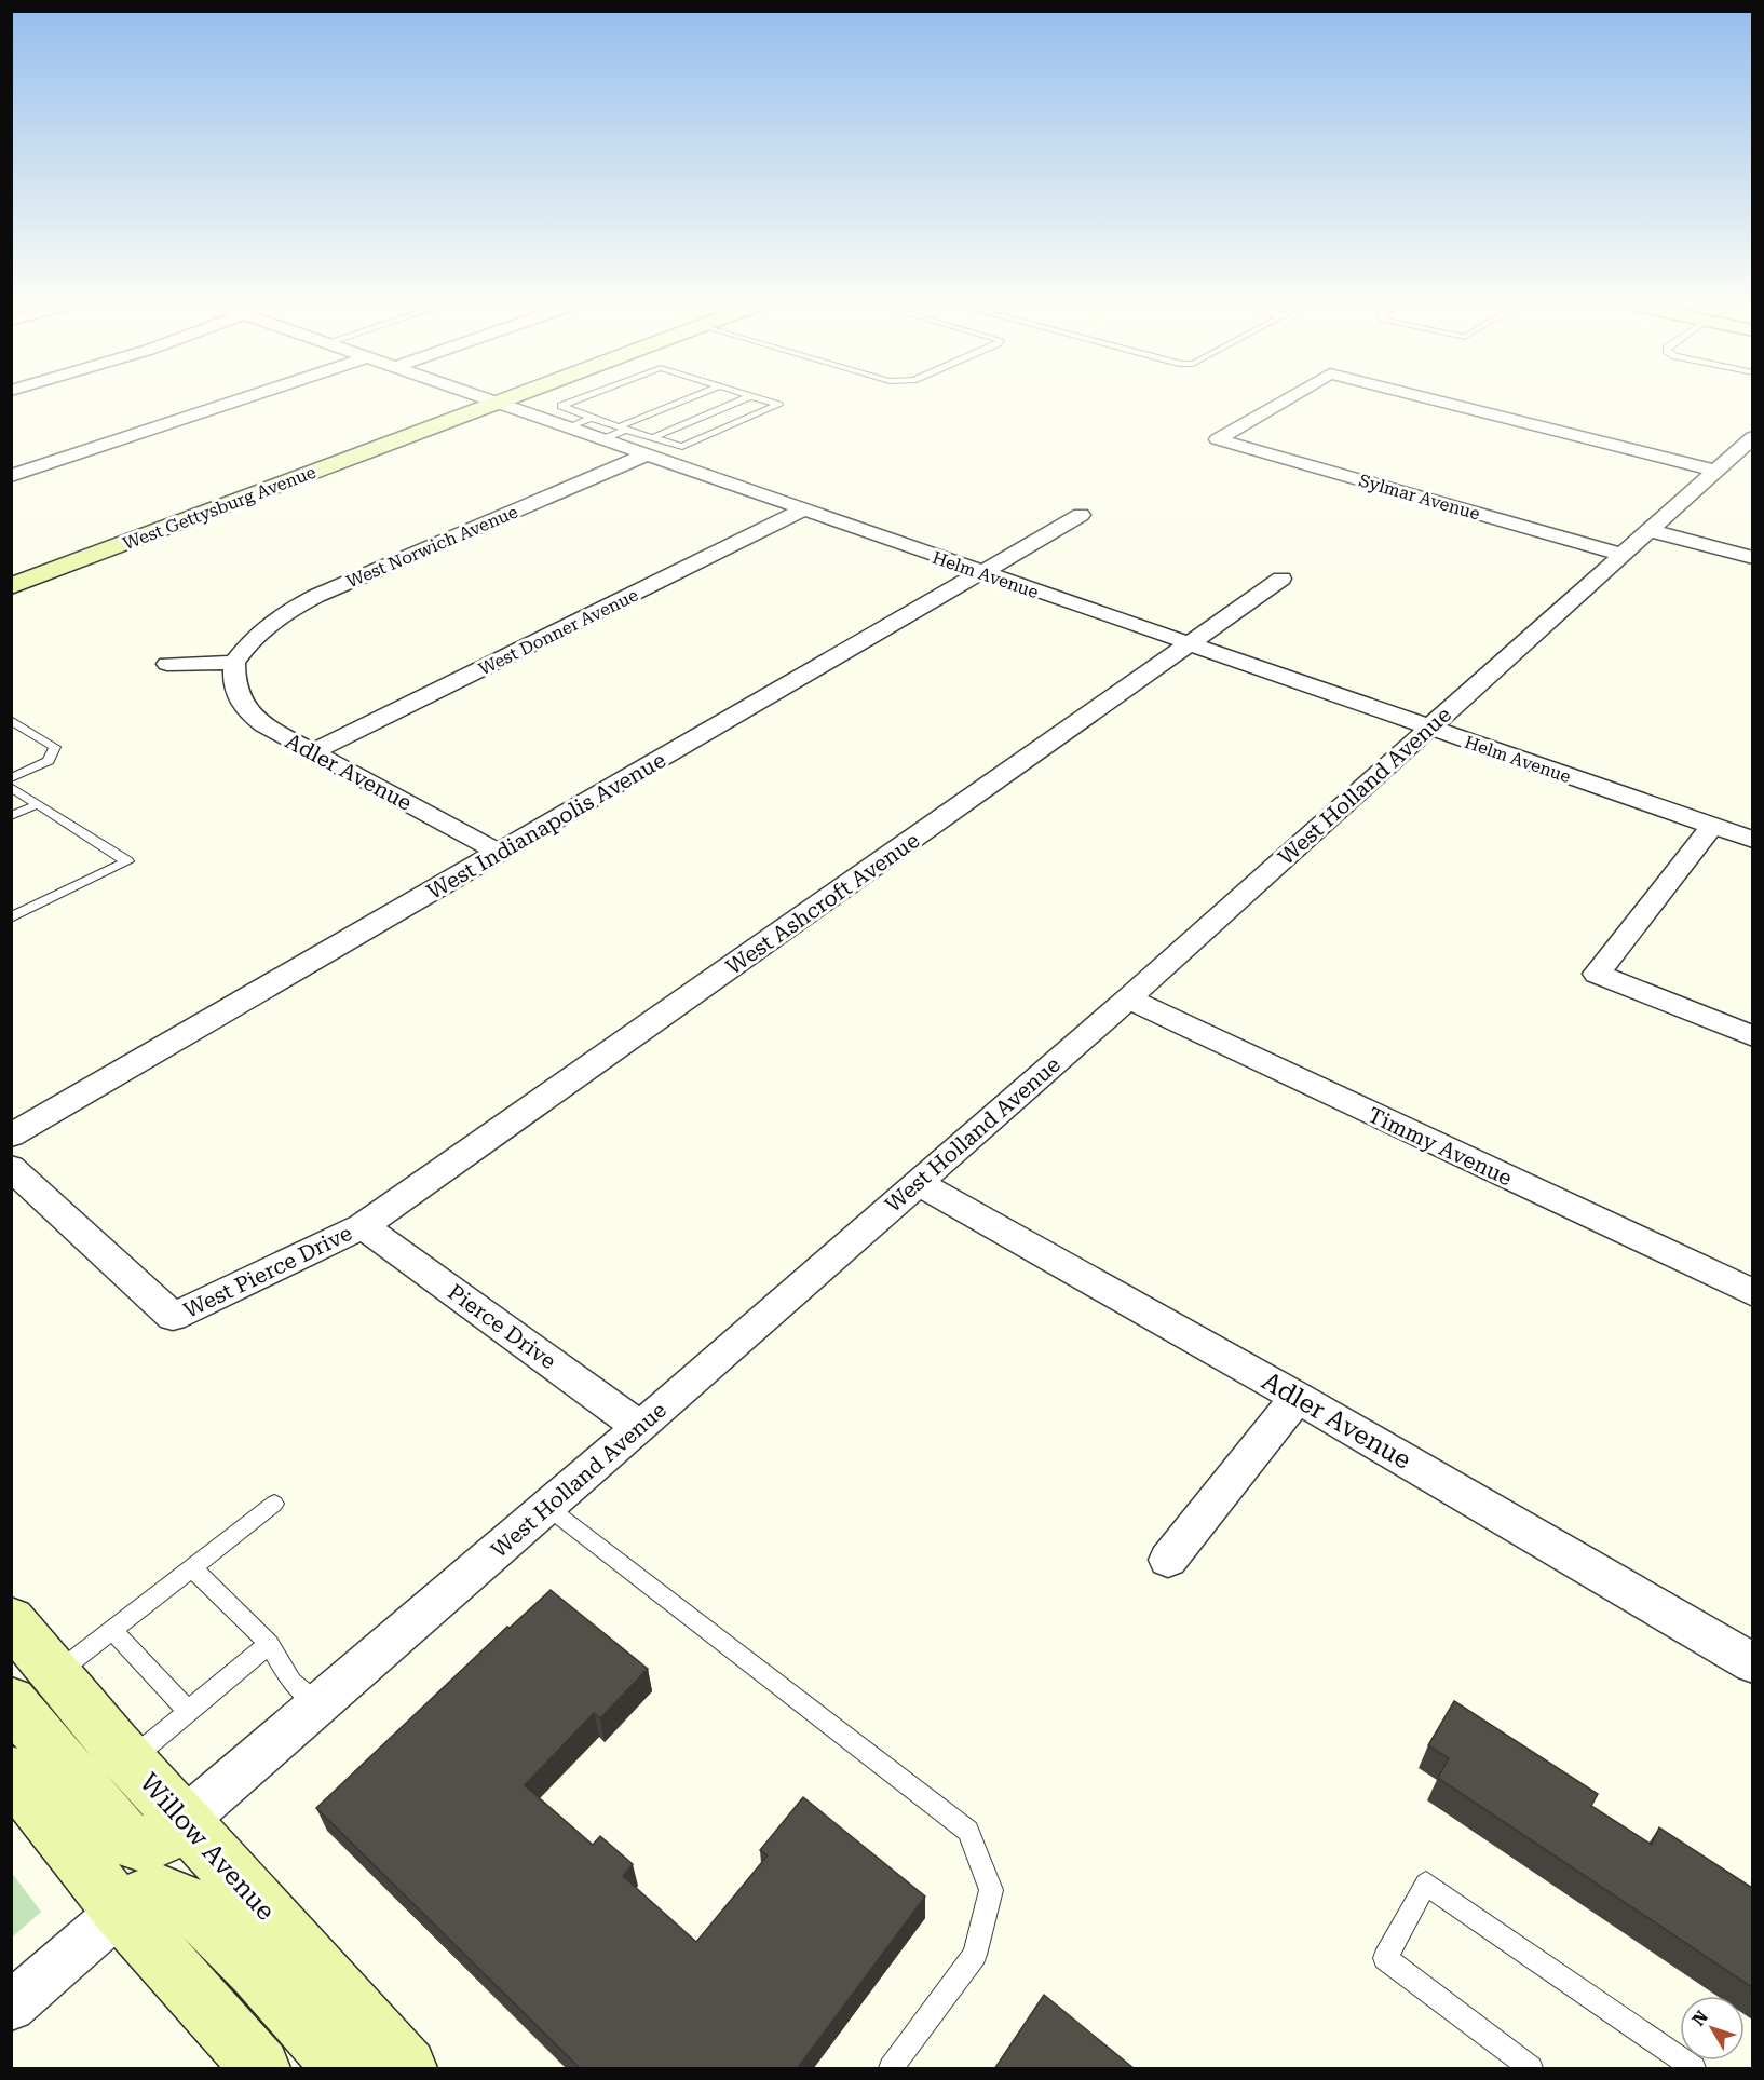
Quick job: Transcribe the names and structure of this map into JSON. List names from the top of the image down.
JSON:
{
  "streets": {
    "street": [
      "Sylmar Avenue",
      "West Gettysburg Avenue",
      "West Norwich Avenue",
      "Helm Avenue",
      "West Donner Avenue",
      "Adler Avenue",
      "West Holland Avenue",
      "West Indianapolis Avenue",
      "West Ashcroft Avenue",
      "Timmy Avenue",
      "West Pierce Drive",
      "Pierce Drive",
      "Willow Avenue"
    ]
  },
  "crossings": [
    ["Sylmar Avenue", "West Holland Avenue"],
    ["West Gettysburg Avenue", "Helm Avenue"],
    ["West Norwich Avenue", "Helm Avenue"],
    ["West Norwich Avenue", "Adler Avenue"],
    ["Helm Avenue", "West Donner Avenue"],
    ["Helm Avenue", "West Holland Avenue"],
    ["Helm Avenue", "West Indianapolis Avenue"],
    ["Helm Avenue", "West Ashcroft Avenue"],
    ["West Donner Avenue", "Adler Avenue"],
    ["Adler Avenue", "West Holland Avenue"],
    ["Adler Avenue", "West Indianapolis Avenue"],
    ["West Holland Avenue", "Timmy Avenue"],
    ["West Holland Avenue", "Pierce Drive"],
    ["West Holland Avenue", "Willow Avenue"],
    ["West Ashcroft Avenue", "West Pierce Drive"],
    ["West Ashcroft Avenue", "Pierce Drive"],
    ["West Pierce Drive", "Pierce Drive"]
  ],
  "north": "top left"
}
